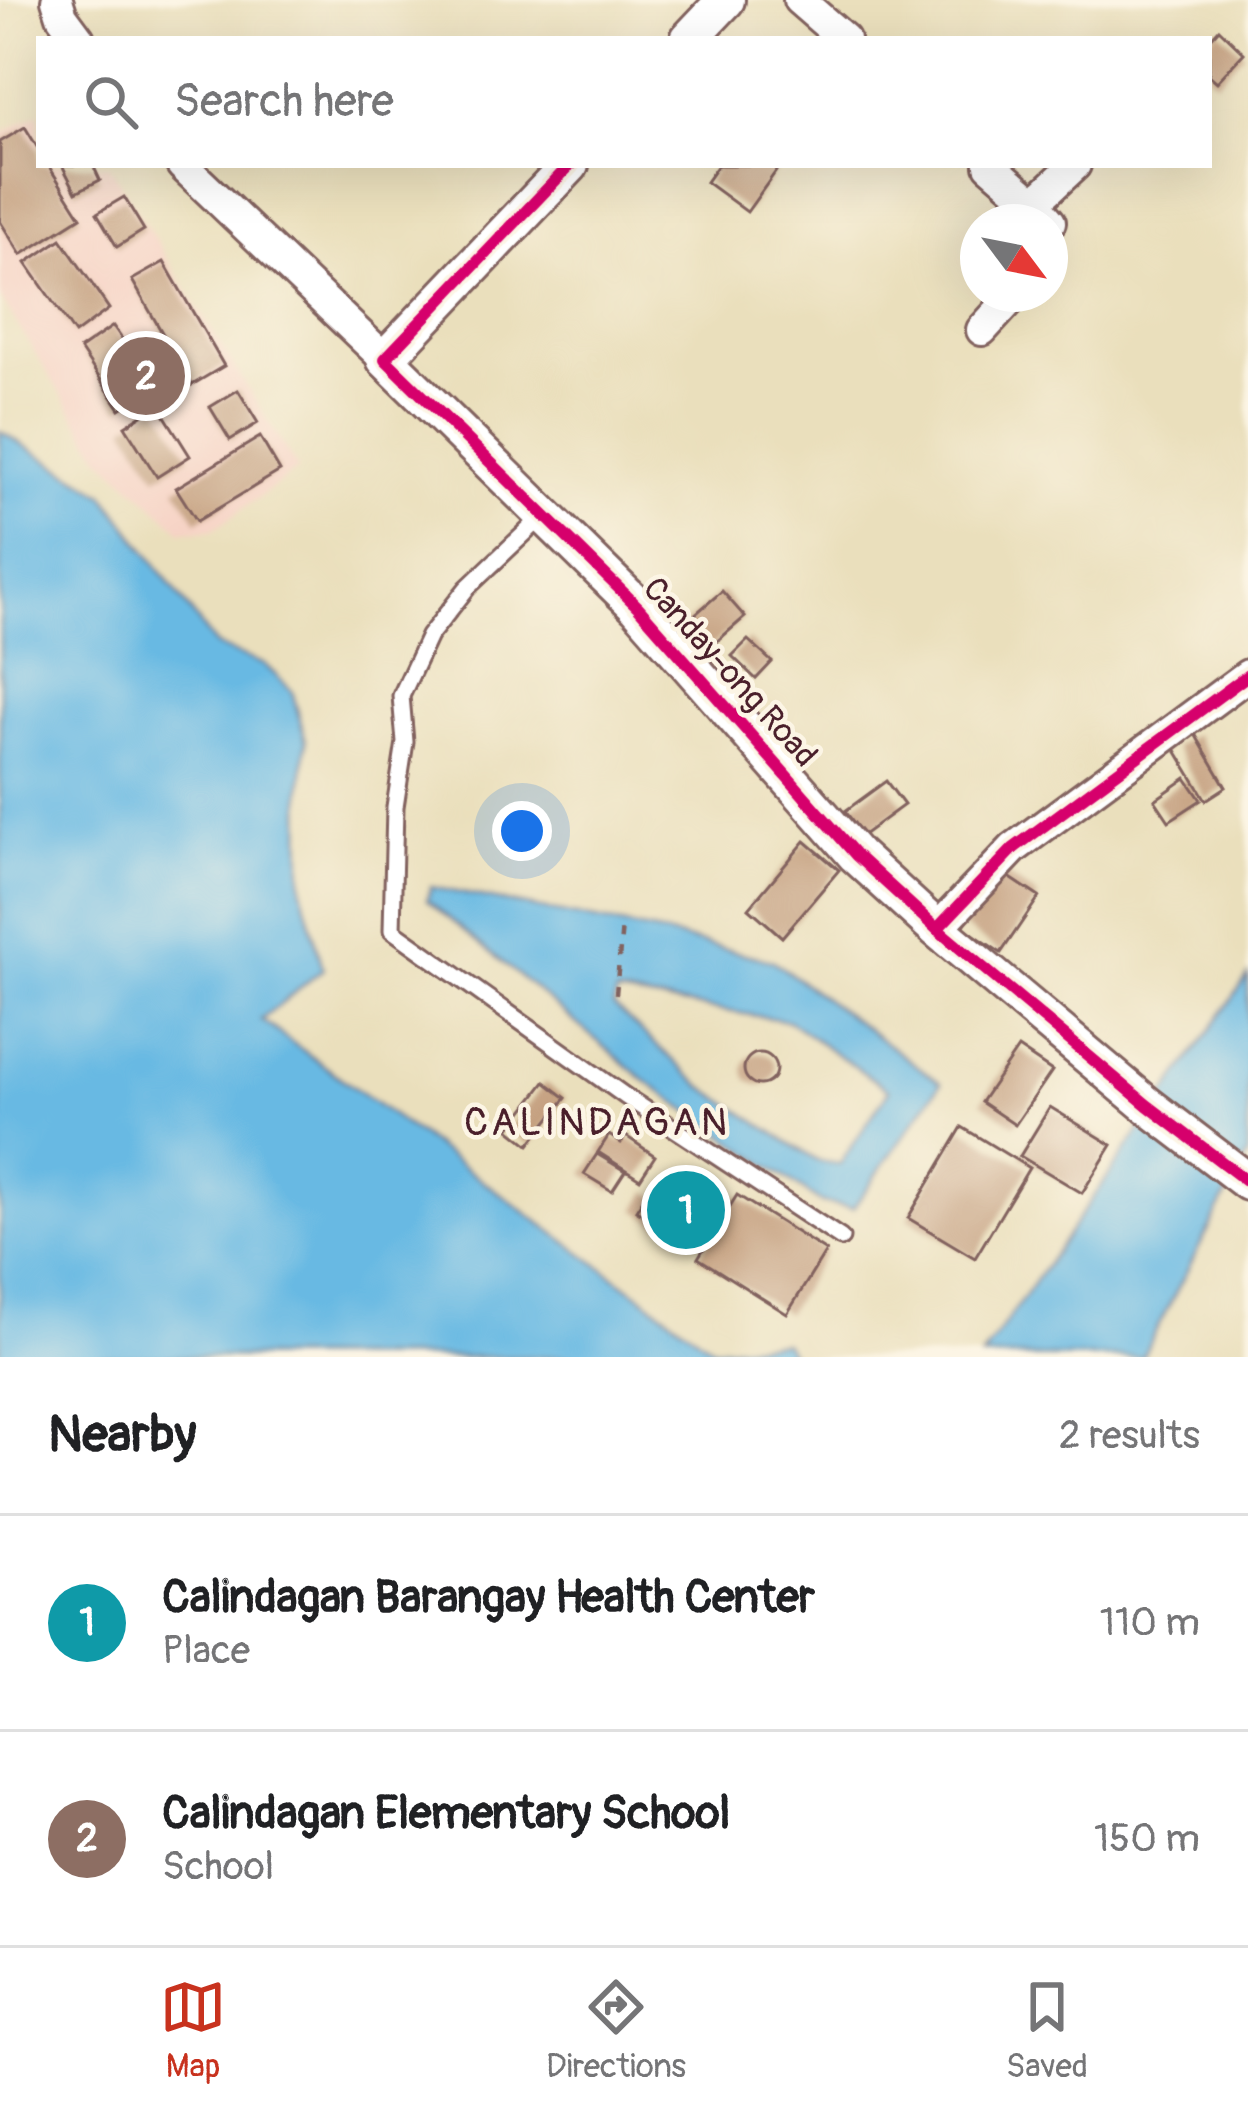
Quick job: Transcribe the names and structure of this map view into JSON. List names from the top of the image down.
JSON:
{
  "streets": {
    "street": ["Canday-ong Road"]
  },
  "districts": ["CALINDAGAN"],
  "north": "bottom right",
  "page": {
    "search": "Search here",
    "pins": ["2", "1"],
    "heading": ["Nearby", "2 results"],
    "list": [
      {
        "mark": "1",
        "name": "Calindagan Barangay Health Center",
        "note": "Place",
        "value": "110 m"
      },
      {
        "mark": "2",
        "name": "Calindagan Elementary School",
        "note": "School",
        "value": "150 m"
      }
    ],
    "nav": ["Map", "Directions", "Saved"]
  }
}
